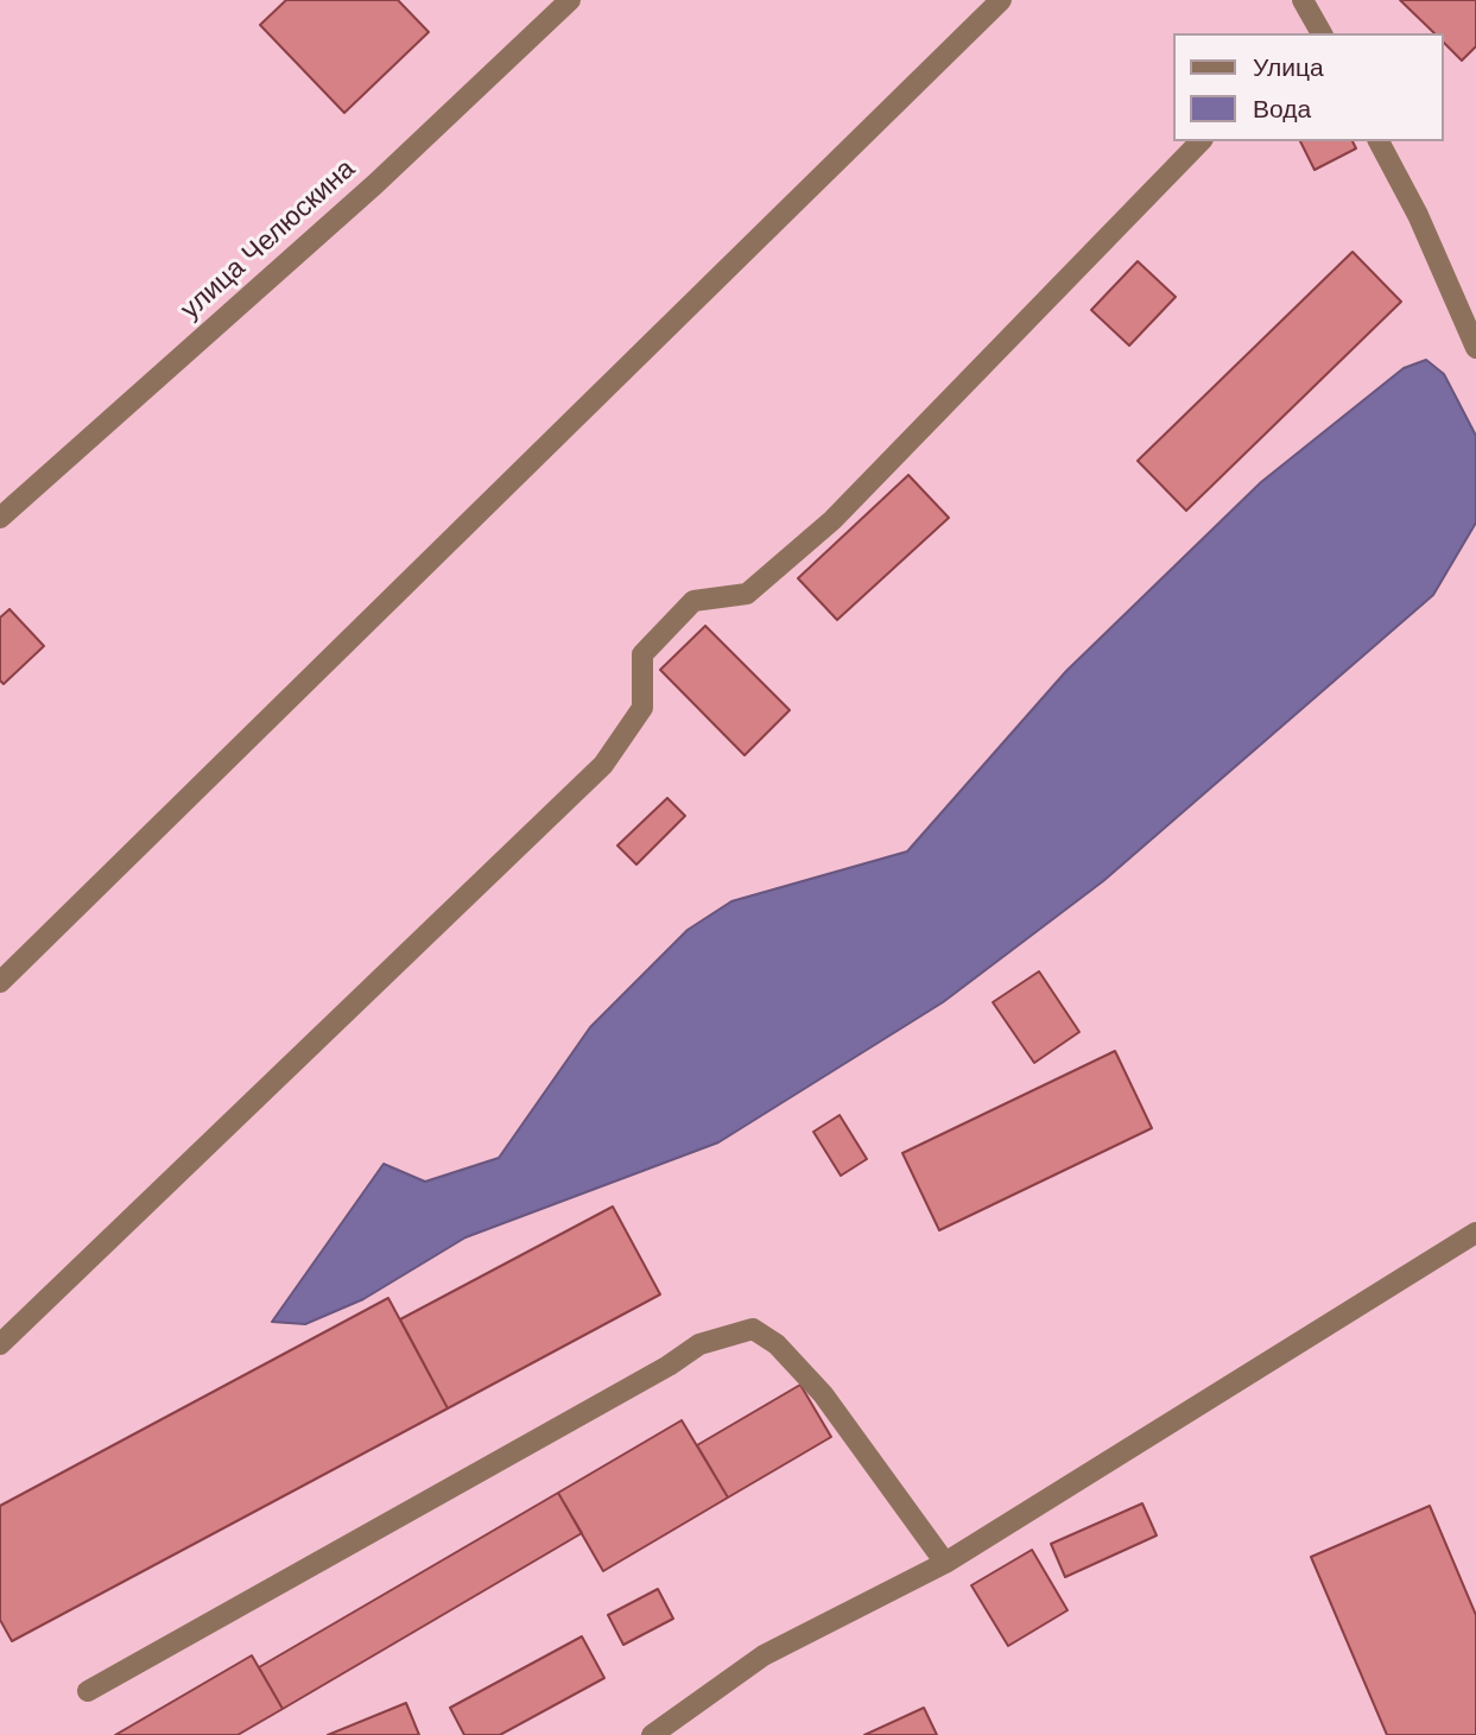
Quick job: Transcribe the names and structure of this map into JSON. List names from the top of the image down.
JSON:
{
  "streets": {
    "street": ["улица Челюскина"]
  },
  "legend": ["Улица", "Вода"]
}
